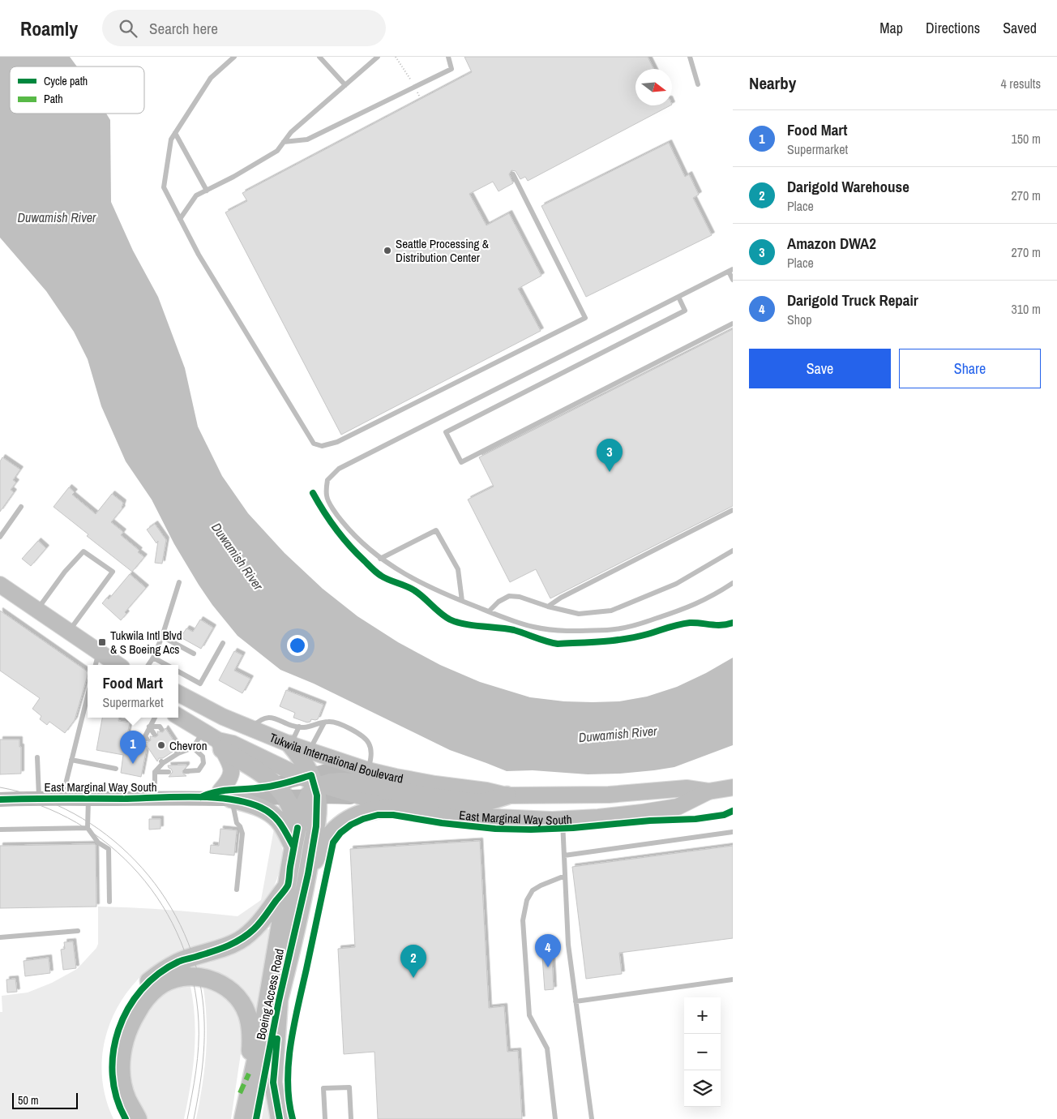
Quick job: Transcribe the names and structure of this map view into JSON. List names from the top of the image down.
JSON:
{
  "streets": {
    "highway": ["Boeing Access Road"],
    "main road": ["Tukwila International Boulevard", "East Marginal Way South"]
  },
  "crossings": [
    ["Tukwila International Boulevard", "East Marginal Way South"],
    ["Tukwila International Boulevard", "Boeing Access Road"],
    ["East Marginal Way South", "Boeing Access Road"]
  ],
  "water": ["Duwamish River"],
  "places": {
    "other": ["Seattle Processing & Distribution Center", "Chevron"],
    "transit": ["Tukwila Intl Blvd & S Boeing Acs"]
  },
  "legend": ["Cycle path", "Path"],
  "scale_bar": "50 m",
  "north": "right",
  "page": {
    "header": "Roamly",
    "search": "Search here",
    "nav": ["Map", "Directions", "Saved"],
    "heading": ["Nearby", "4 results"],
    "list": [
      {
        "mark": "1",
        "name": "Food Mart",
        "note": "Supermarket",
        "value": "150 m"
      },
      {
        "mark": "2",
        "name": "Darigold Warehouse",
        "note": "Place",
        "value": "270 m"
      },
      {
        "mark": "3",
        "name": "Amazon DWA2",
        "note": "Place",
        "value": "270 m"
      },
      {
        "mark": "4",
        "name": "Darigold Truck Repair",
        "note": "Shop",
        "value": "310 m"
      }
    ],
    "buttons": ["Save", "Share"],
    "pins": [
      "3",
      "1",
      "4",
      "2"
    ],
    "popup": ["Food Mart", "Supermarket"],
    "map_buttons": ["+", "−"],
    "scale": "50 m"
  }
}
